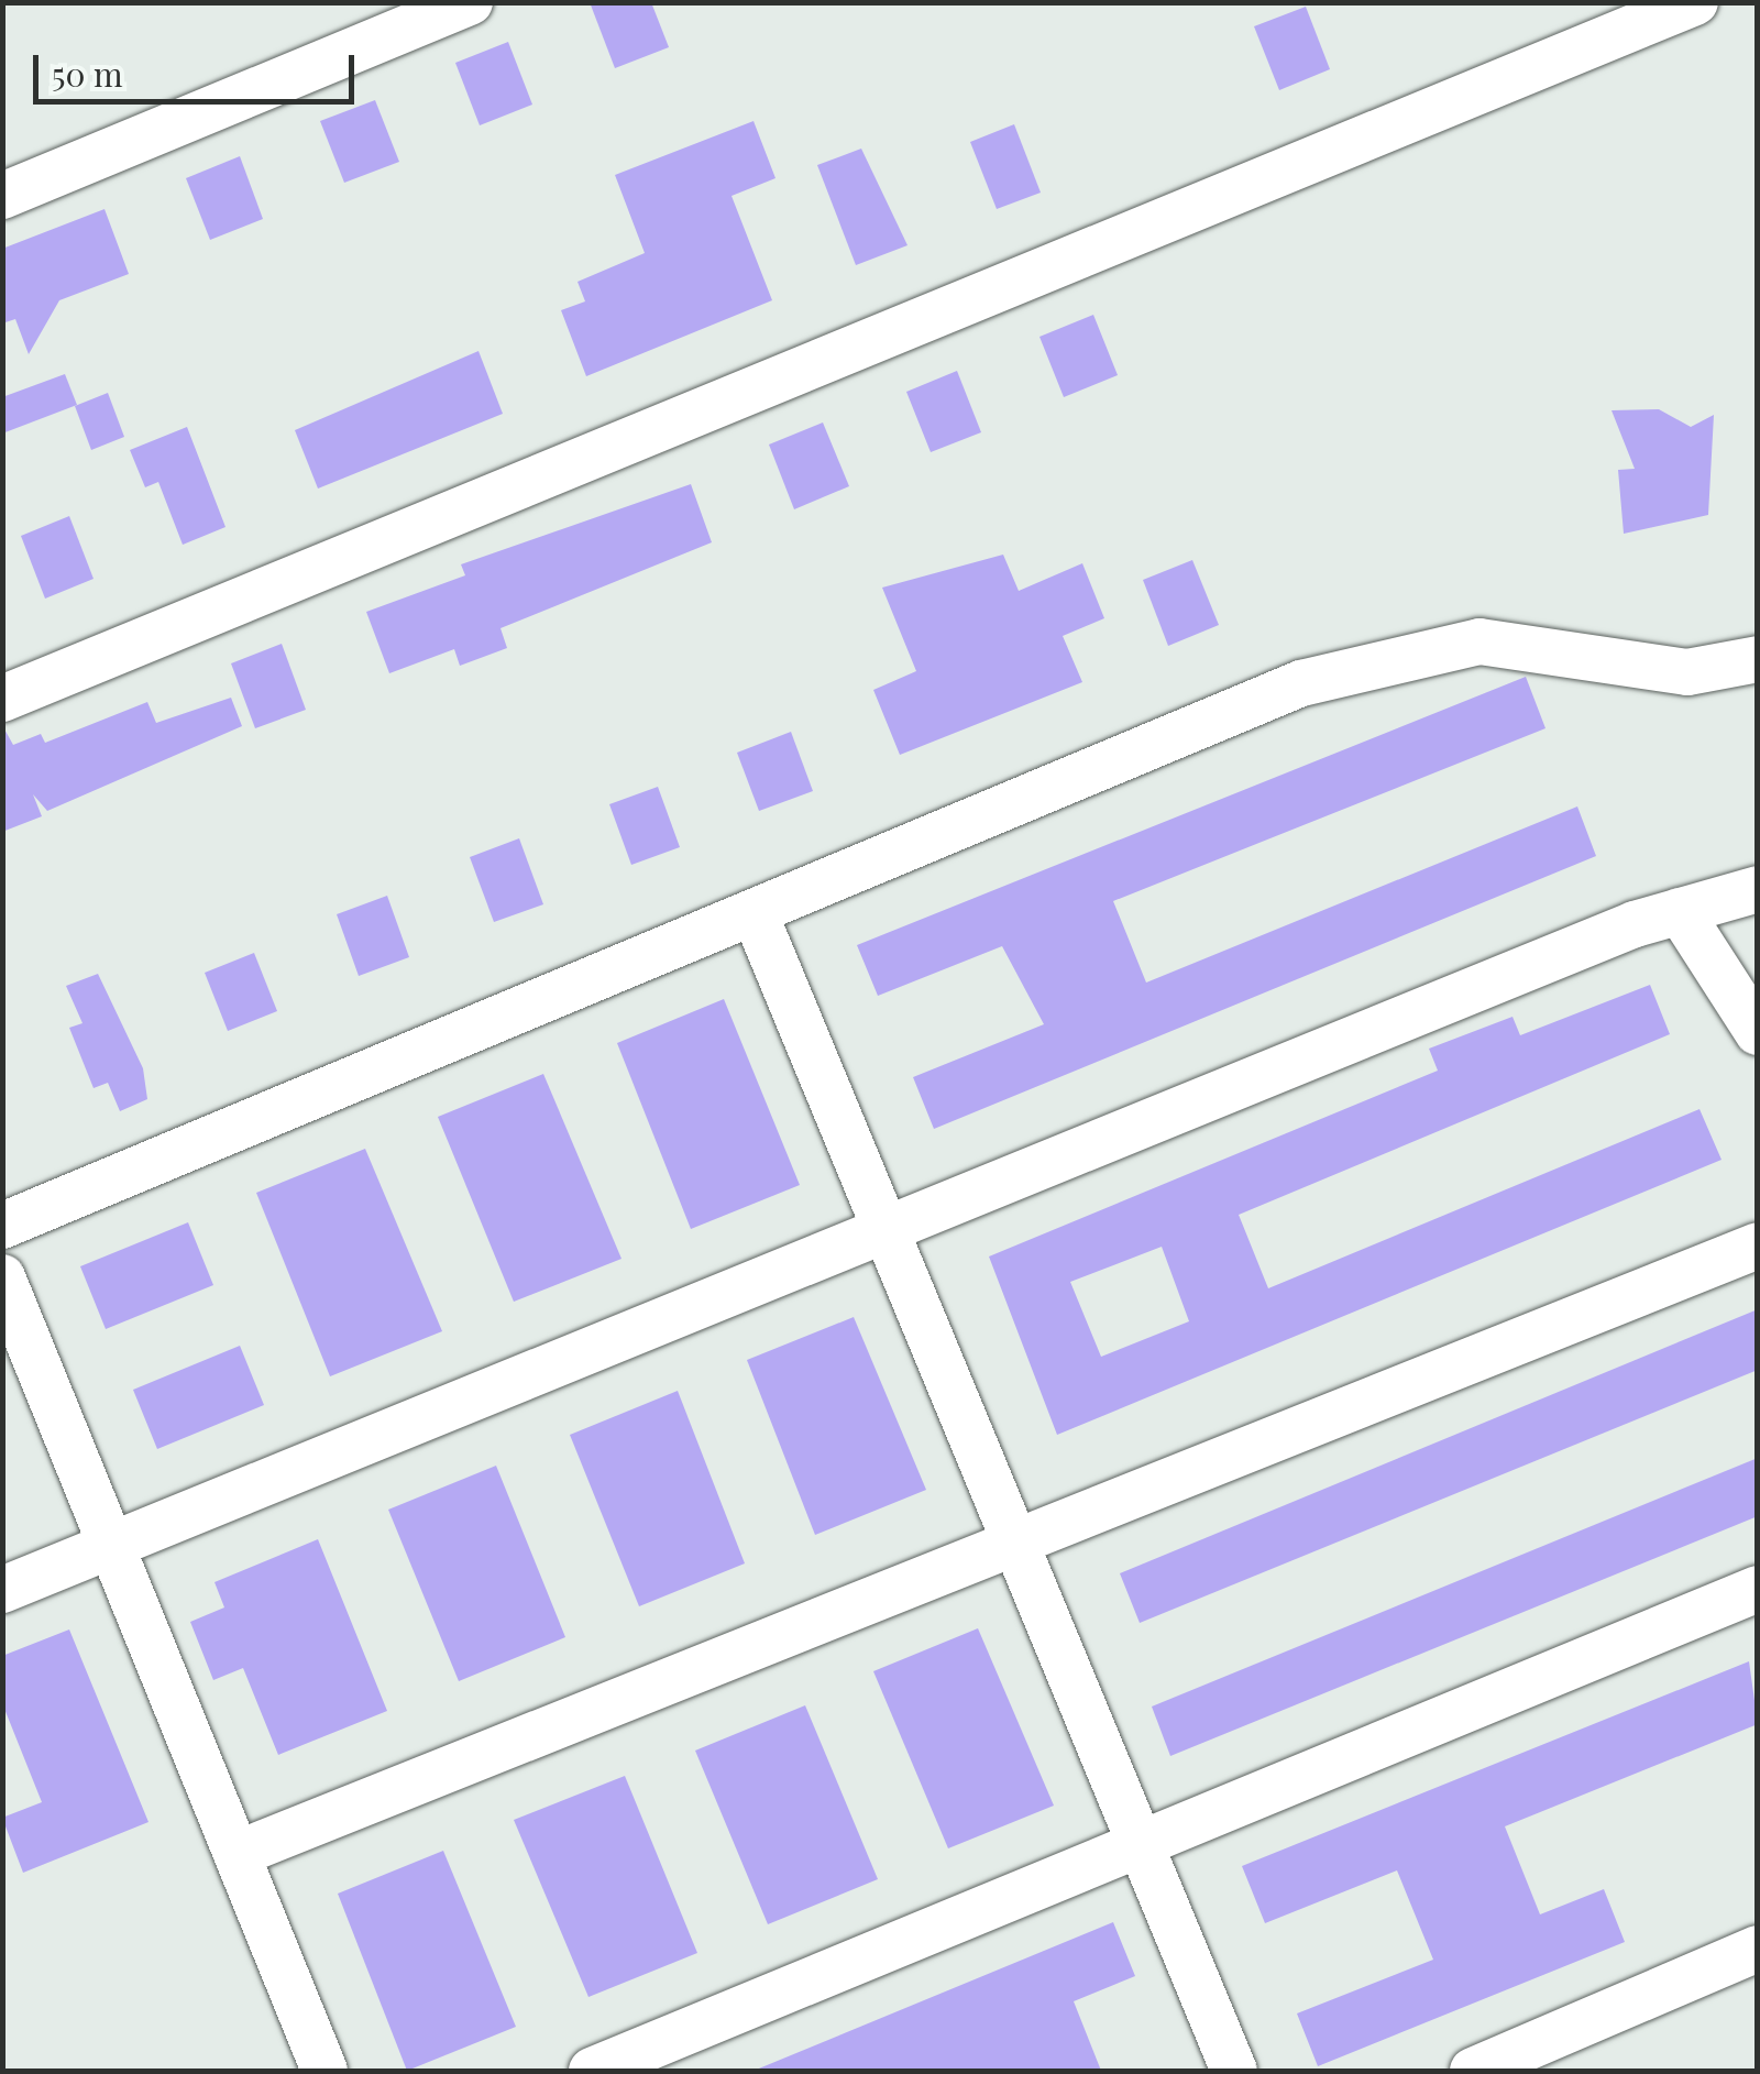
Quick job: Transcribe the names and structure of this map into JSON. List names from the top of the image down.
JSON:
{
  "scale_bar": "50 m"
}
